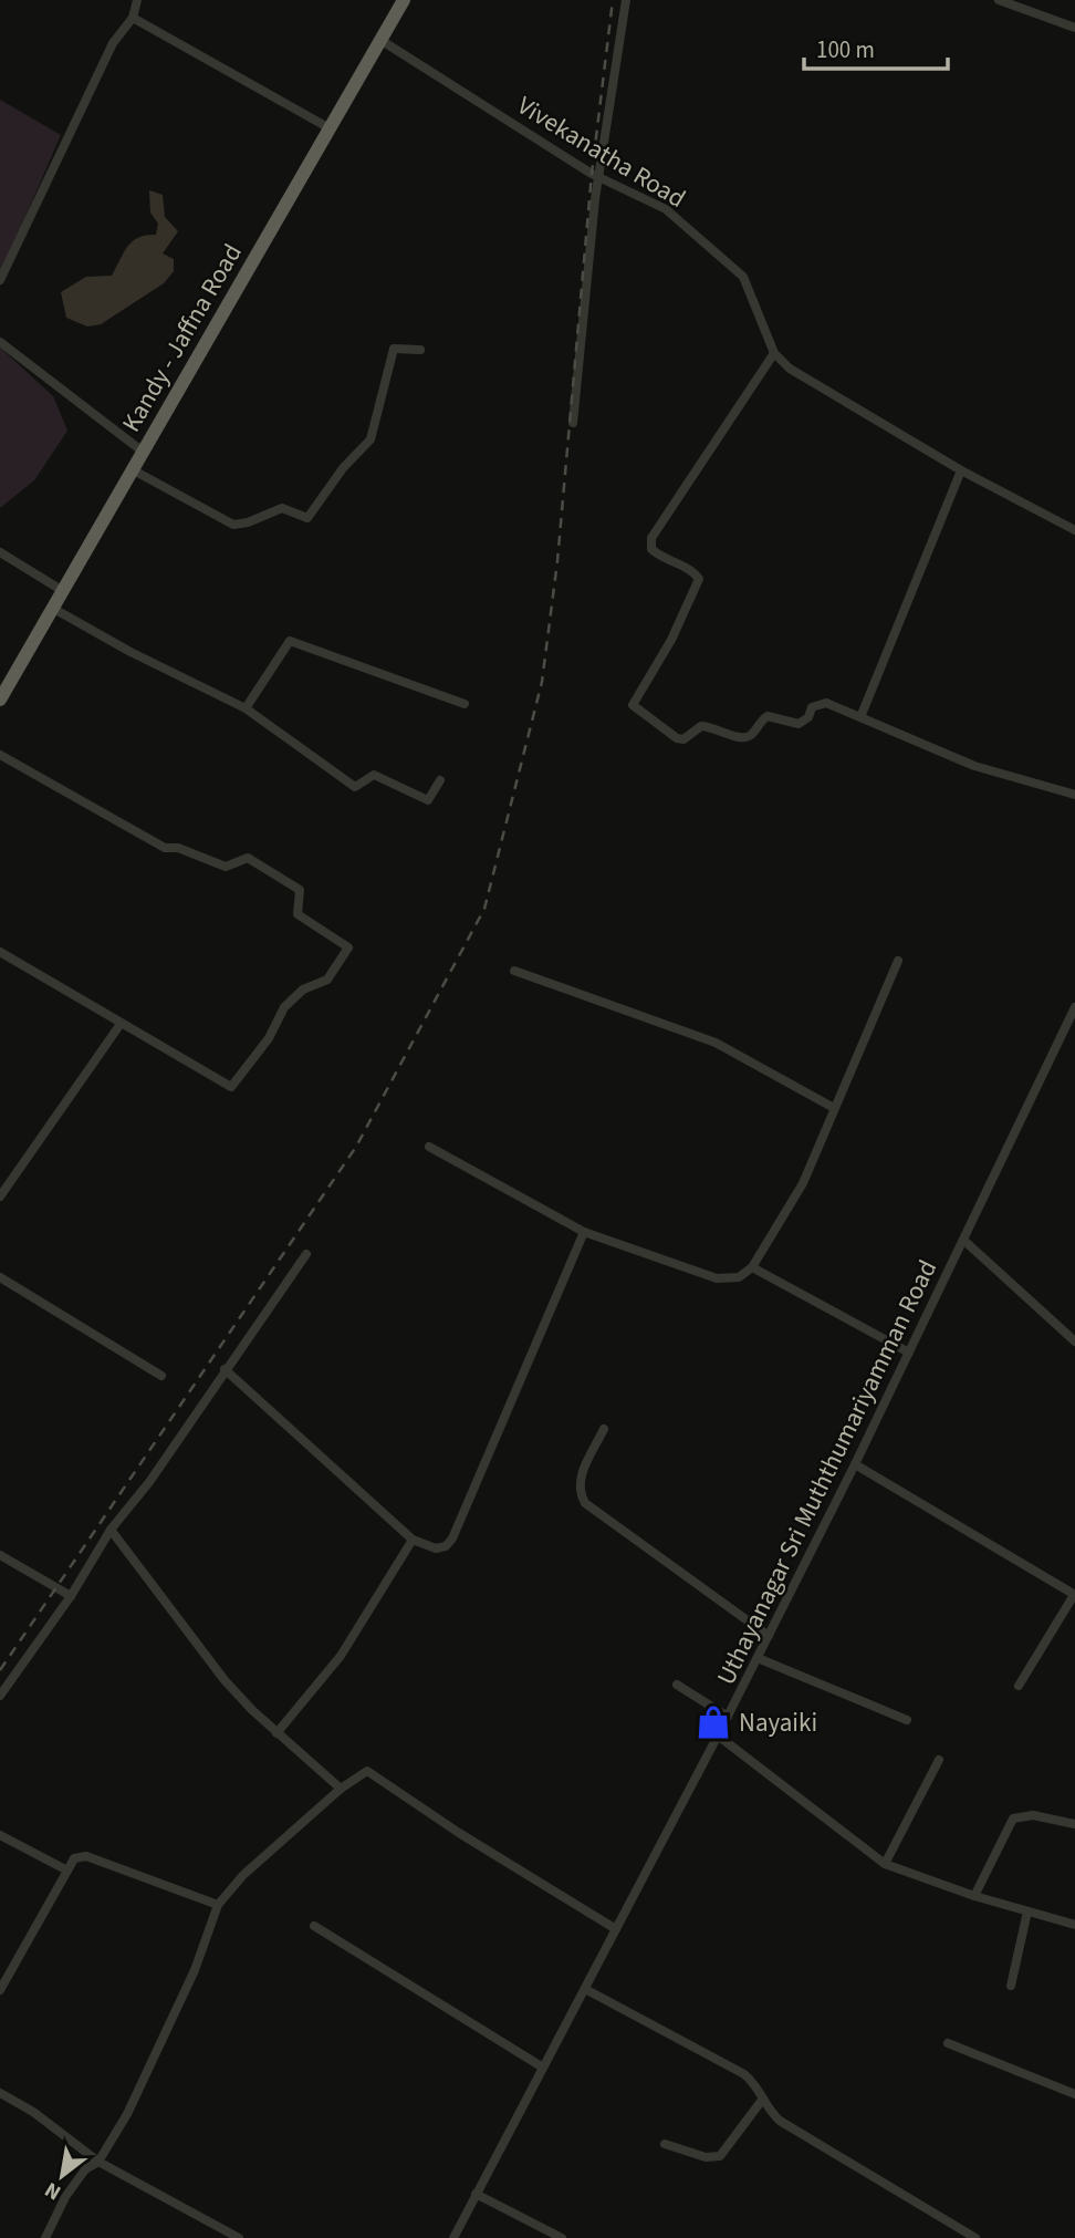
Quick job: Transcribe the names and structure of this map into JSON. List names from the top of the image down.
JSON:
{
  "streets": {
    "highway": ["Kandy - Jaffna Road"],
    "street": ["Vivekanatha Road", "Uthayanagar Sri Muththumariyamman Road"]
  },
  "crossings": [
    ["Vivekanatha Road", "Kandy - Jaffna Road"]
  ],
  "places": {
    "shop": ["Nayaiki"]
  },
  "scale_bar": "100 m",
  "north": "bottom left"
}
